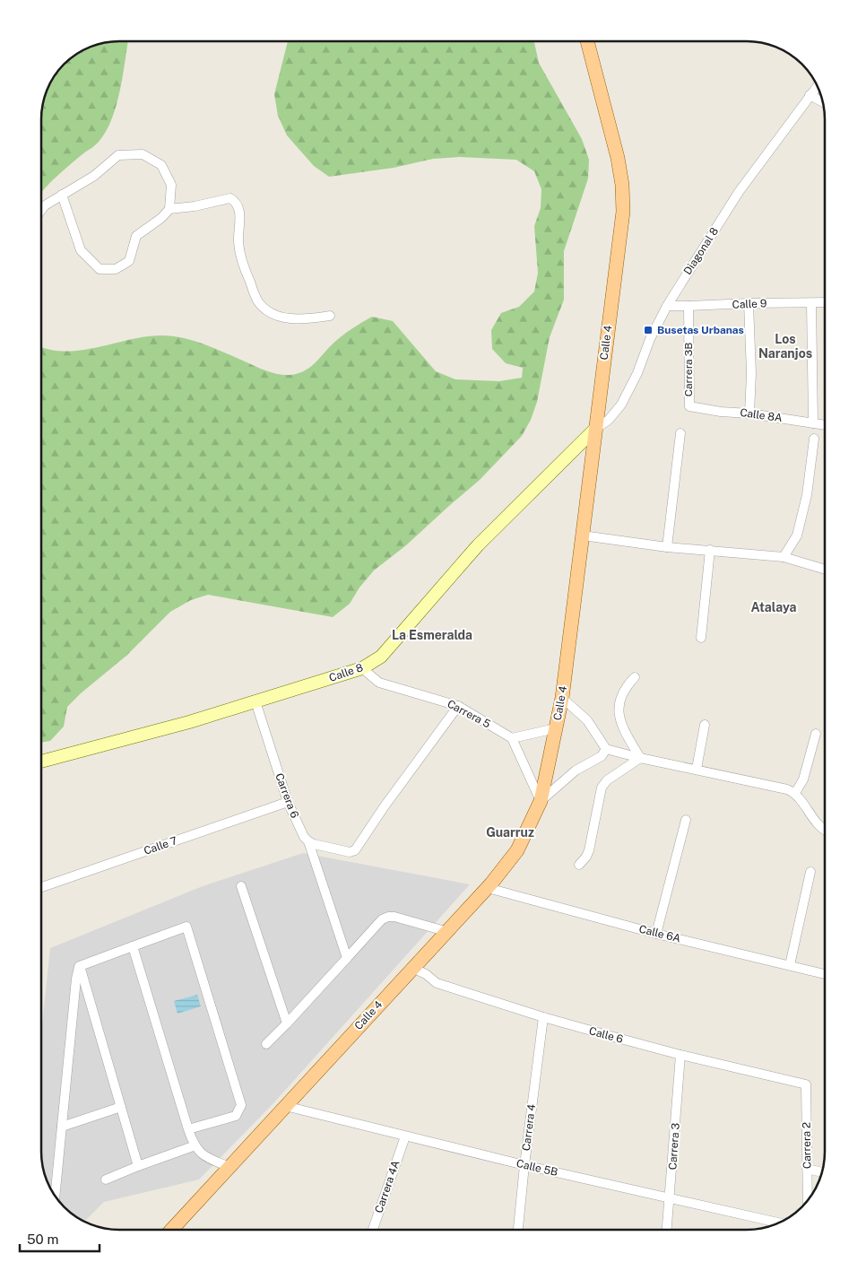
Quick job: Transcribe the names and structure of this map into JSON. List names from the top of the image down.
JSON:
{
  "streets": {
    "main road": ["Calle 4", "Calle 8"],
    "street": [
      "Diagonal 8",
      "Calle 9",
      "Carrera 3B",
      "Calle 8A",
      "Carrera 5",
      "Carrera 6",
      "Calle 7",
      "Calle 6A",
      "Calle 6",
      "Carrera 4",
      "Carrera 2",
      "Carrera 3",
      "Calle 5B",
      "Carrera 4A"
    ]
  },
  "crossings": [
    ["Diagonal 8", "Calle 9"],
    ["Diagonal 8", "Calle 4"],
    ["Diagonal 8", "Calle 8"],
    ["Calle 9", "Carrera 3B"],
    ["Calle 4", "Calle 8"],
    ["Calle 4", "Calle 6A"],
    ["Calle 4", "Calle 6"],
    ["Calle 4", "Calle 5B"],
    ["Carrera 3B", "Calle 8A"],
    ["Calle 8", "Carrera 5"],
    ["Calle 8", "Carrera 6"],
    ["Carrera 6", "Calle 7"],
    ["Calle 6", "Carrera 4"],
    ["Calle 6", "Carrera 2"],
    ["Calle 6", "Carrera 3"],
    ["Carrera 4", "Calle 5B"],
    ["Carrera 3", "Calle 5B"],
    ["Calle 5B", "Carrera 4A"]
  ],
  "districts": [
    "Los Naranjos",
    "Atalaya",
    "La Esmeralda",
    "Guarruz"
  ],
  "places": {
    "transit": ["Busetas Urbanas"]
  },
  "scale_bar": "50 m"
}
